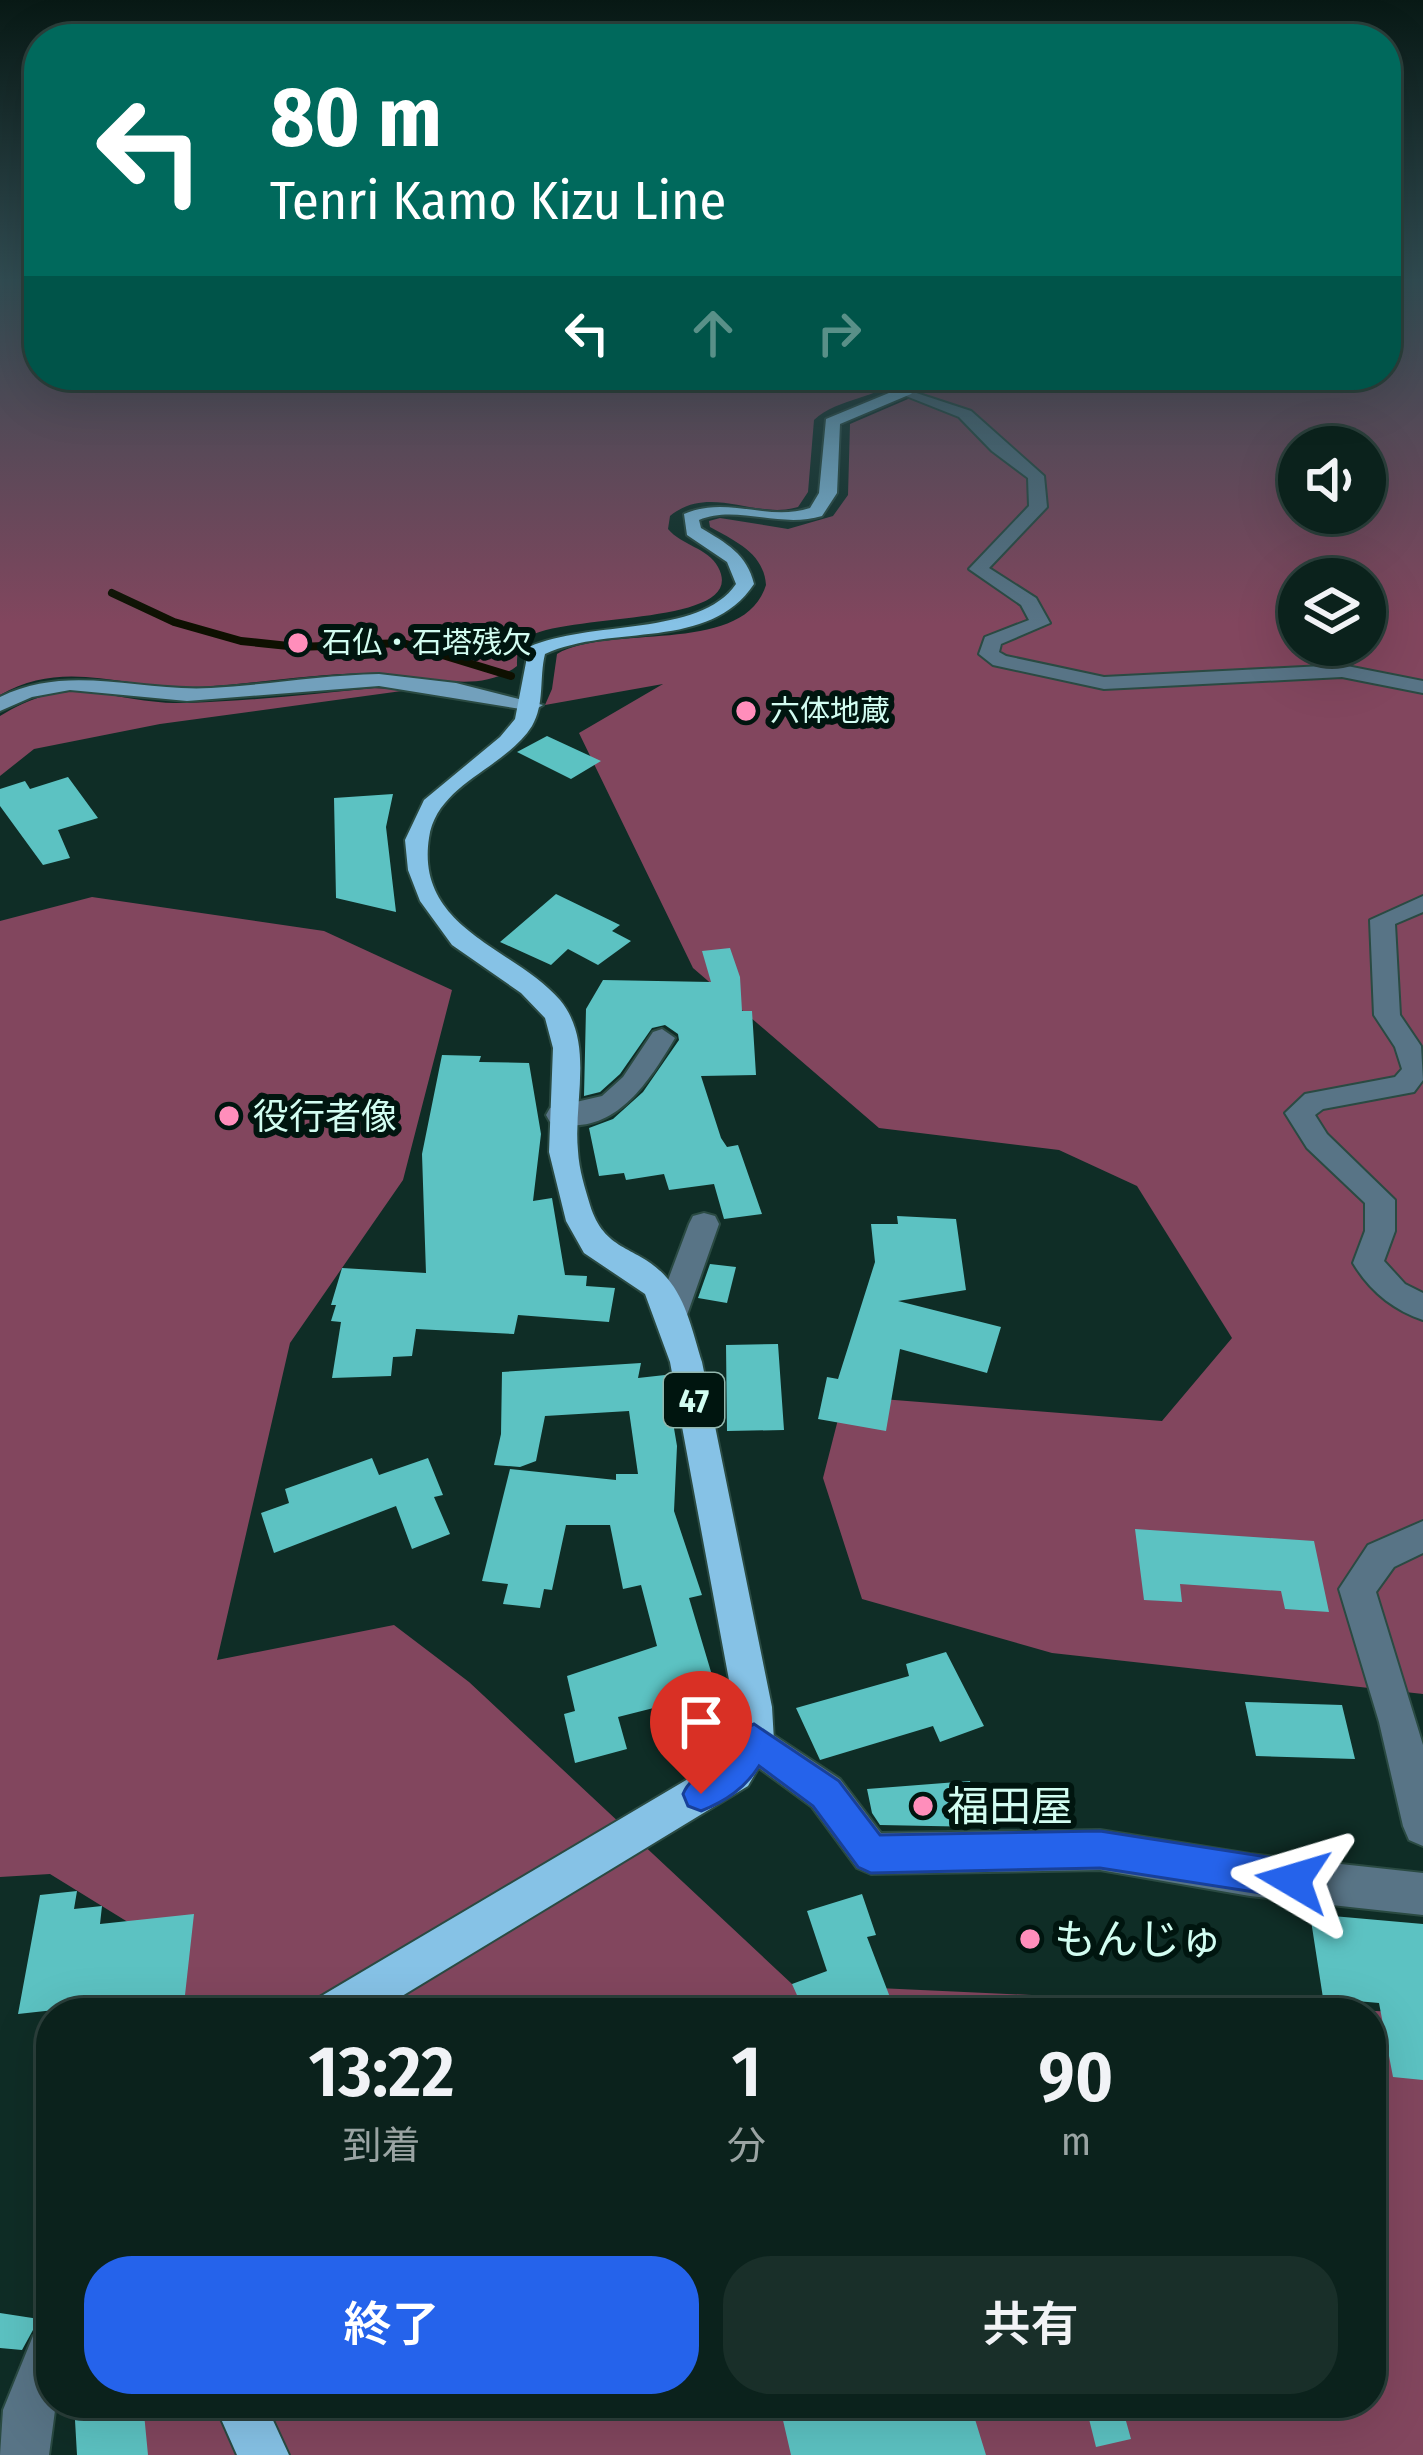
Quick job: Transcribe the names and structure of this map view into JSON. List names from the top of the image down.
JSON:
{
  "streets": {
    "main road": ["47"]
  },
  "places": [
    "石仏・石塔残欠",
    "六体地蔵",
    "役行者像",
    "福田屋",
    "もんじゅ"
  ],
  "page": {
    "turn": ["80 m", "Tenri Kamo Kizu Line"],
    "eta": [
      "13:22",
      "到着",
      "1",
      "分",
      "90",
      "m"
    ],
    "buttons": ["終了", "共有"]
  }
}
